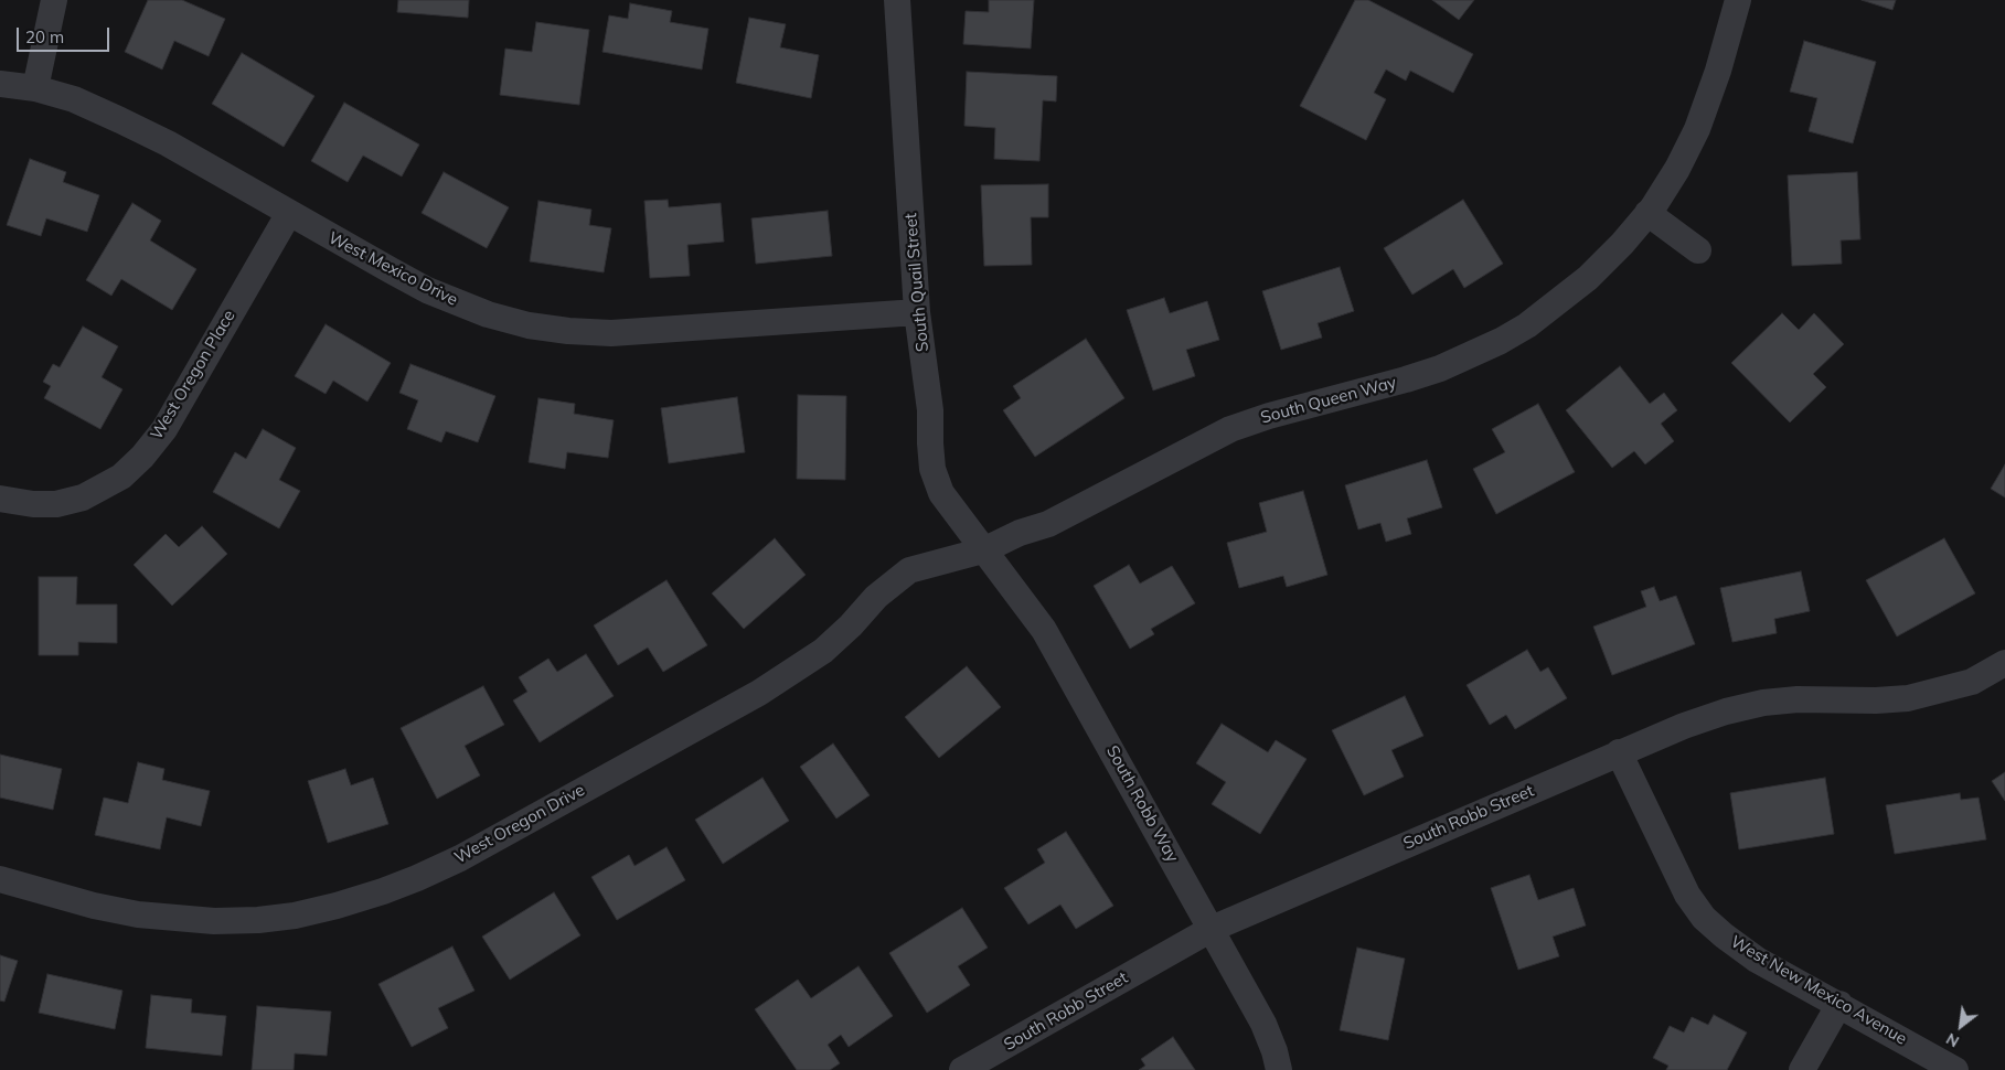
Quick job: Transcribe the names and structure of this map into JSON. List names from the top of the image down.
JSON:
{
  "streets": {
    "street": [
      "West Mexico Drive",
      "South Quail Street",
      "West Oregon Place",
      "South Queen Way",
      "South Robb Way",
      "South Robb Street",
      "West Oregon Drive",
      "West New Mexico Avenue"
    ]
  },
  "crossings": [
    ["West Mexico Drive", "South Quail Street"],
    ["West Mexico Drive", "West Oregon Place"],
    ["South Quail Street", "South Queen Way"],
    ["South Quail Street", "South Robb Way"],
    ["South Quail Street", "West Oregon Drive"],
    ["South Queen Way", "South Robb Way"],
    ["South Queen Way", "West Oregon Drive"],
    ["South Robb Way", "South Robb Street"],
    ["South Robb Way", "West Oregon Drive"],
    ["South Robb Street", "West New Mexico Avenue"]
  ],
  "scale_bar": "20 m",
  "north": "bottom left"
}
